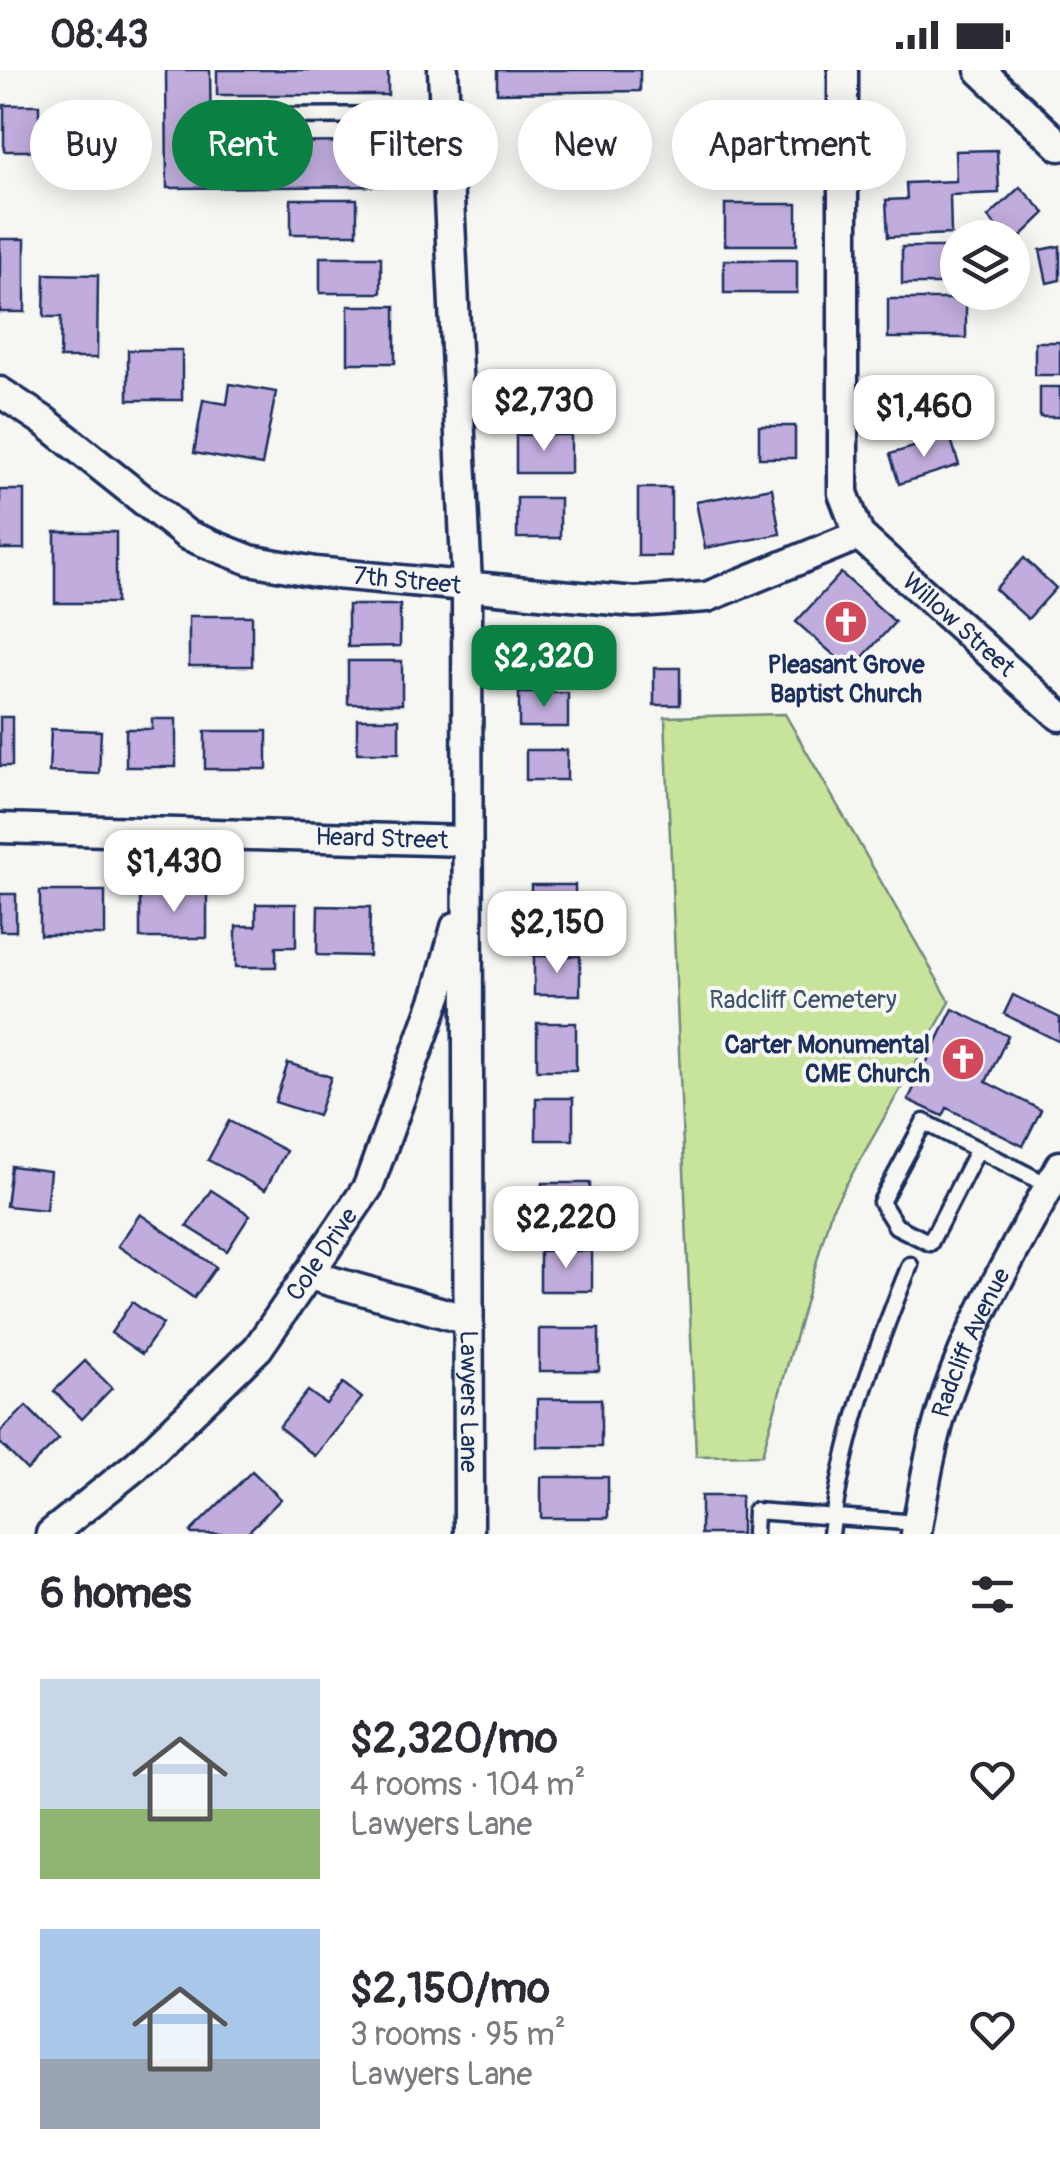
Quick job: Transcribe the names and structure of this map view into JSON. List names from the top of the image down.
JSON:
{
  "streets": {
    "street": [
      "7th Street",
      "Willow Street",
      "Heard Street",
      "Cole Drive",
      "Radcliff Avenue",
      "Lawyers Lane"
    ]
  },
  "crossings": [
    ["7th Street", "Willow Street"],
    ["7th Street", "Lawyers Lane"],
    ["Heard Street", "Lawyers Lane"],
    ["Cole Drive", "Lawyers Lane"]
  ],
  "parks": ["Radcliff Cemetery"],
  "places": {
    "church": ["Pleasant Grove Baptist Church", "Carter Monumental CME Church"]
  },
  "page": {
    "status": "08:43",
    "chip": [
      "Buy",
      "Rent",
      "Filters",
      "New",
      "Apartment"
    ],
    "price": [
      "$2,730",
      "$1,460",
      "$2,320",
      "$1,430",
      "$2,150",
      "$2,220"
    ],
    "heading": "6 homes",
    "list": [
      {
        "name": "$2,320/mo",
        "note": "4 rooms · 104 m² · Lawyers Lane"
      },
      {
        "name": "$2,150/mo",
        "note": "3 rooms · 95 m² · Lawyers Lane"
      }
    ]
  }
}
